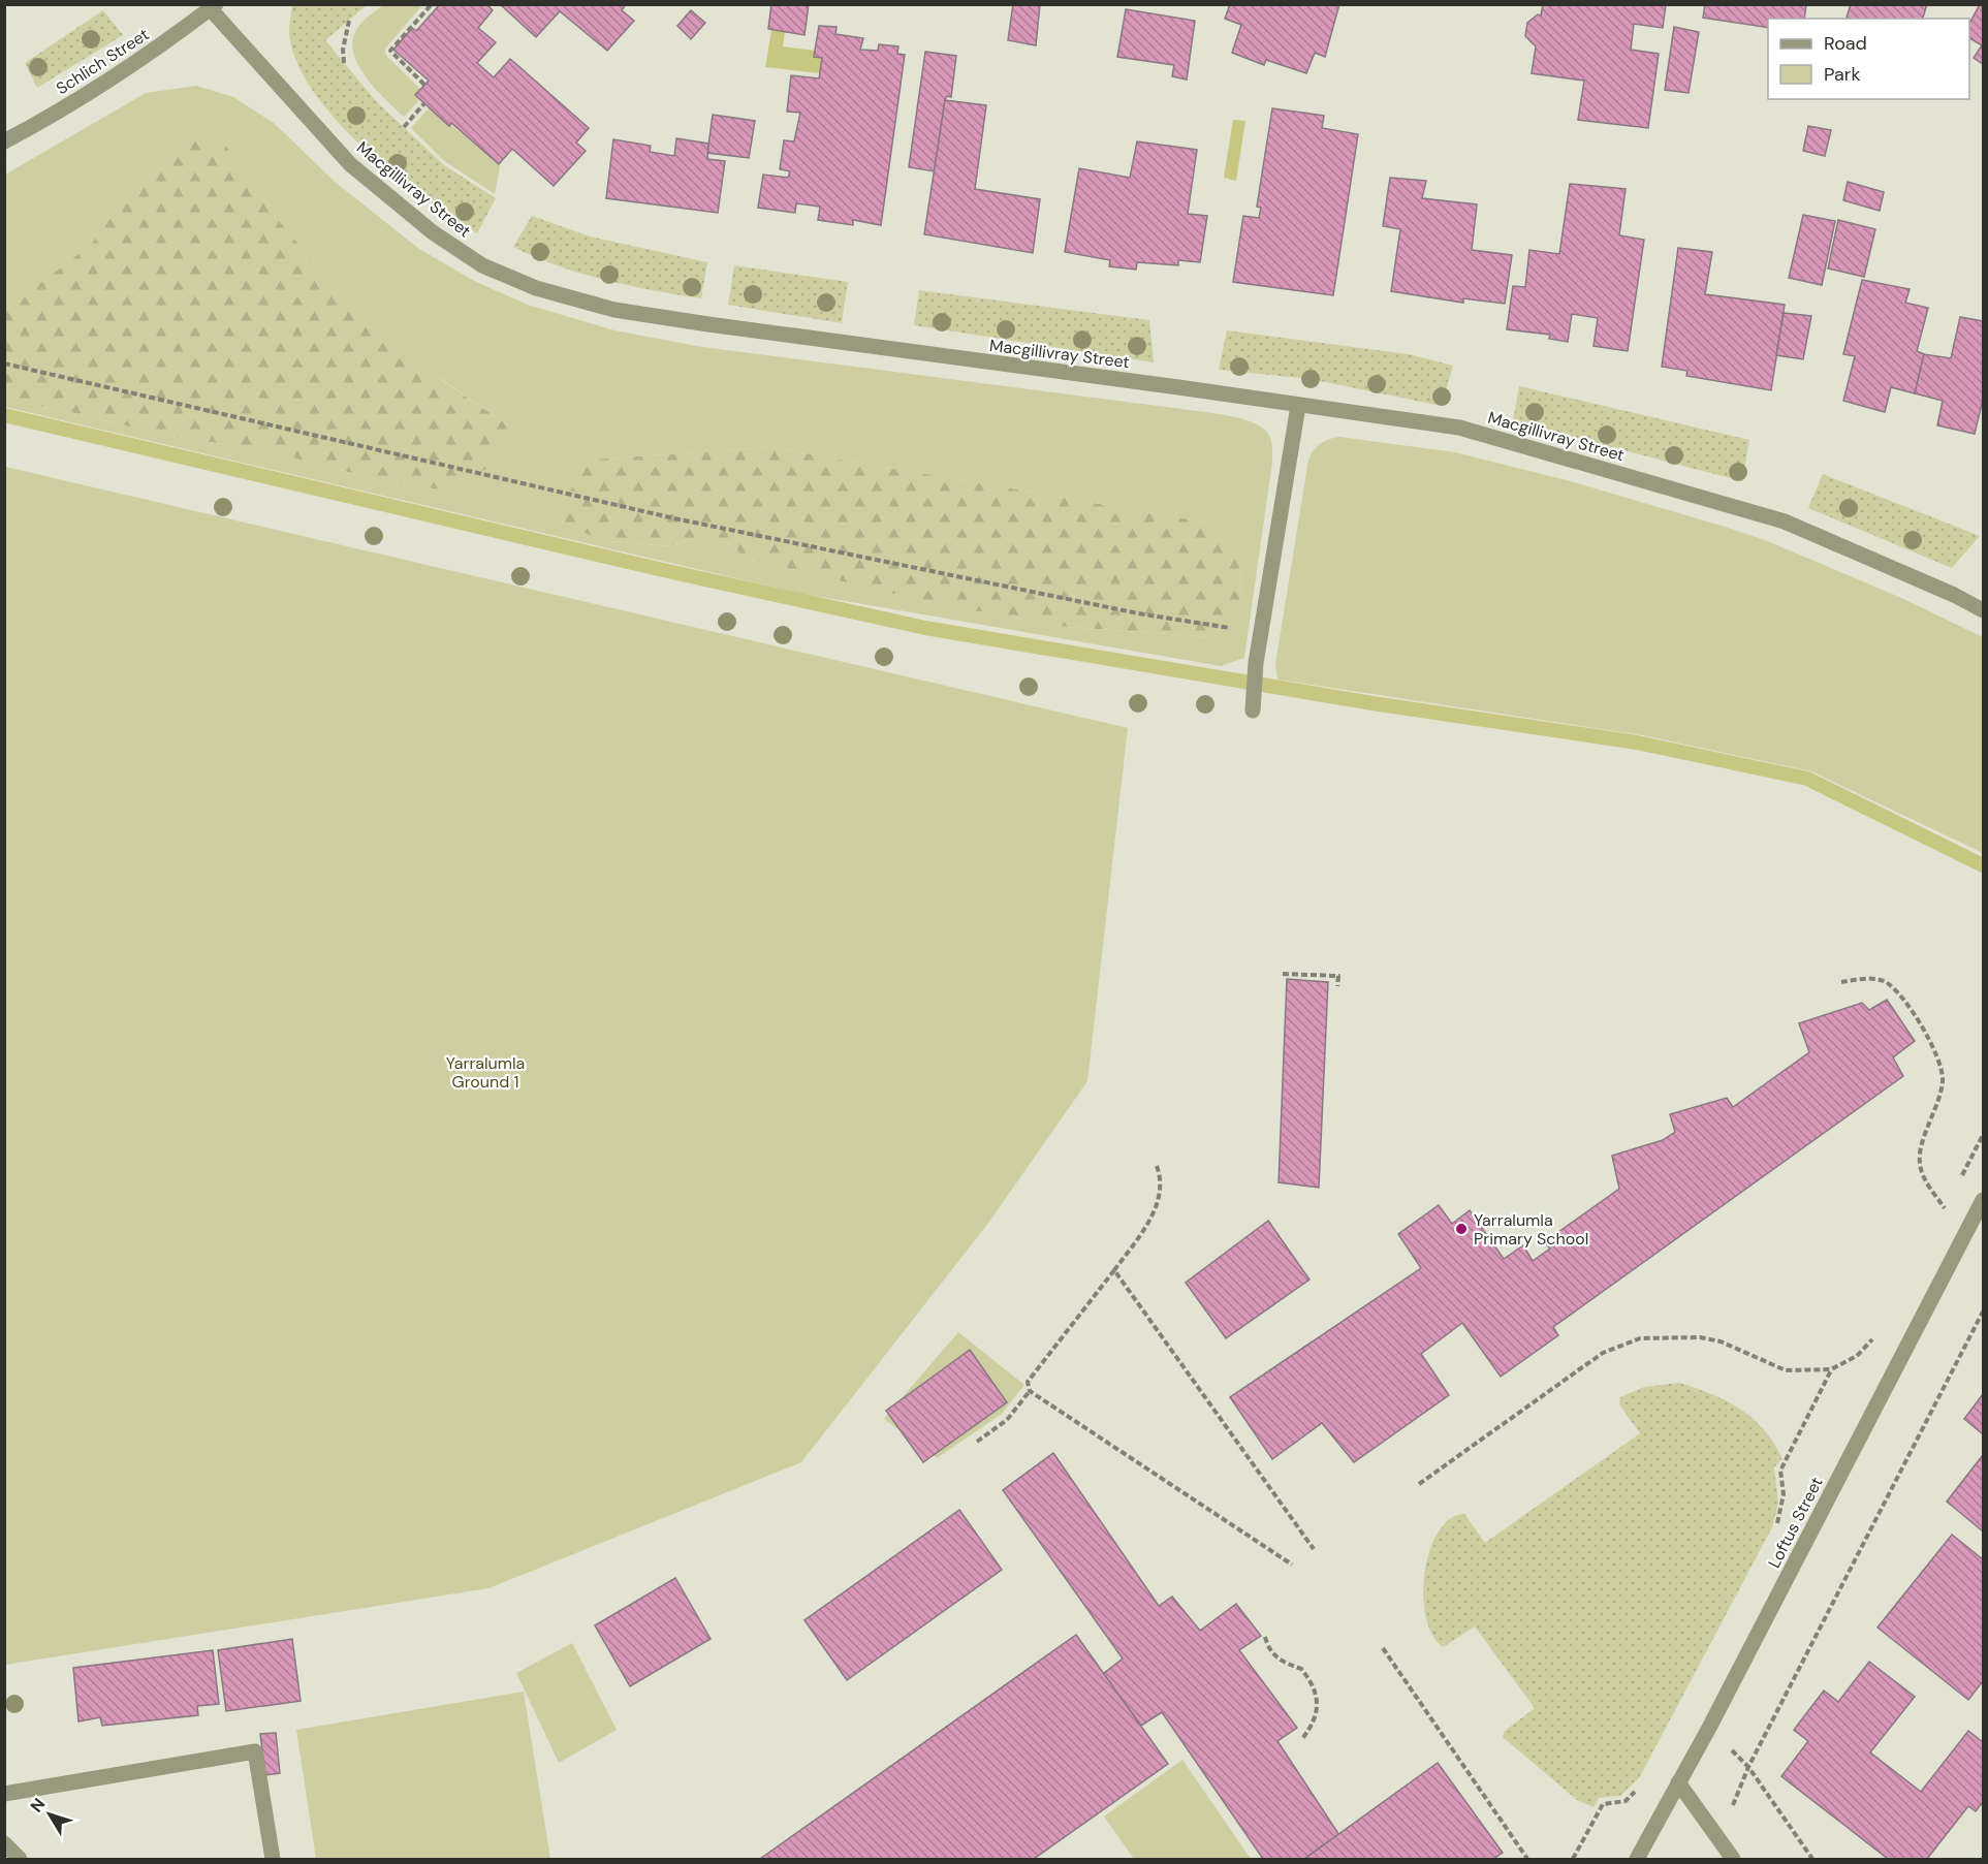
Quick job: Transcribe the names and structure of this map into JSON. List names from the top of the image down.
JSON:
{
  "streets": {
    "street": ["Schlich Street", "Macgillivray Street", "Loftus Street"]
  },
  "crossings": [
    ["Schlich Street", "Macgillivray Street"]
  ],
  "parks": ["Yarralumla Ground 1"],
  "places": ["Yarralumla Primary School"],
  "legend": ["Road", "Park"],
  "north": "top left"
}
